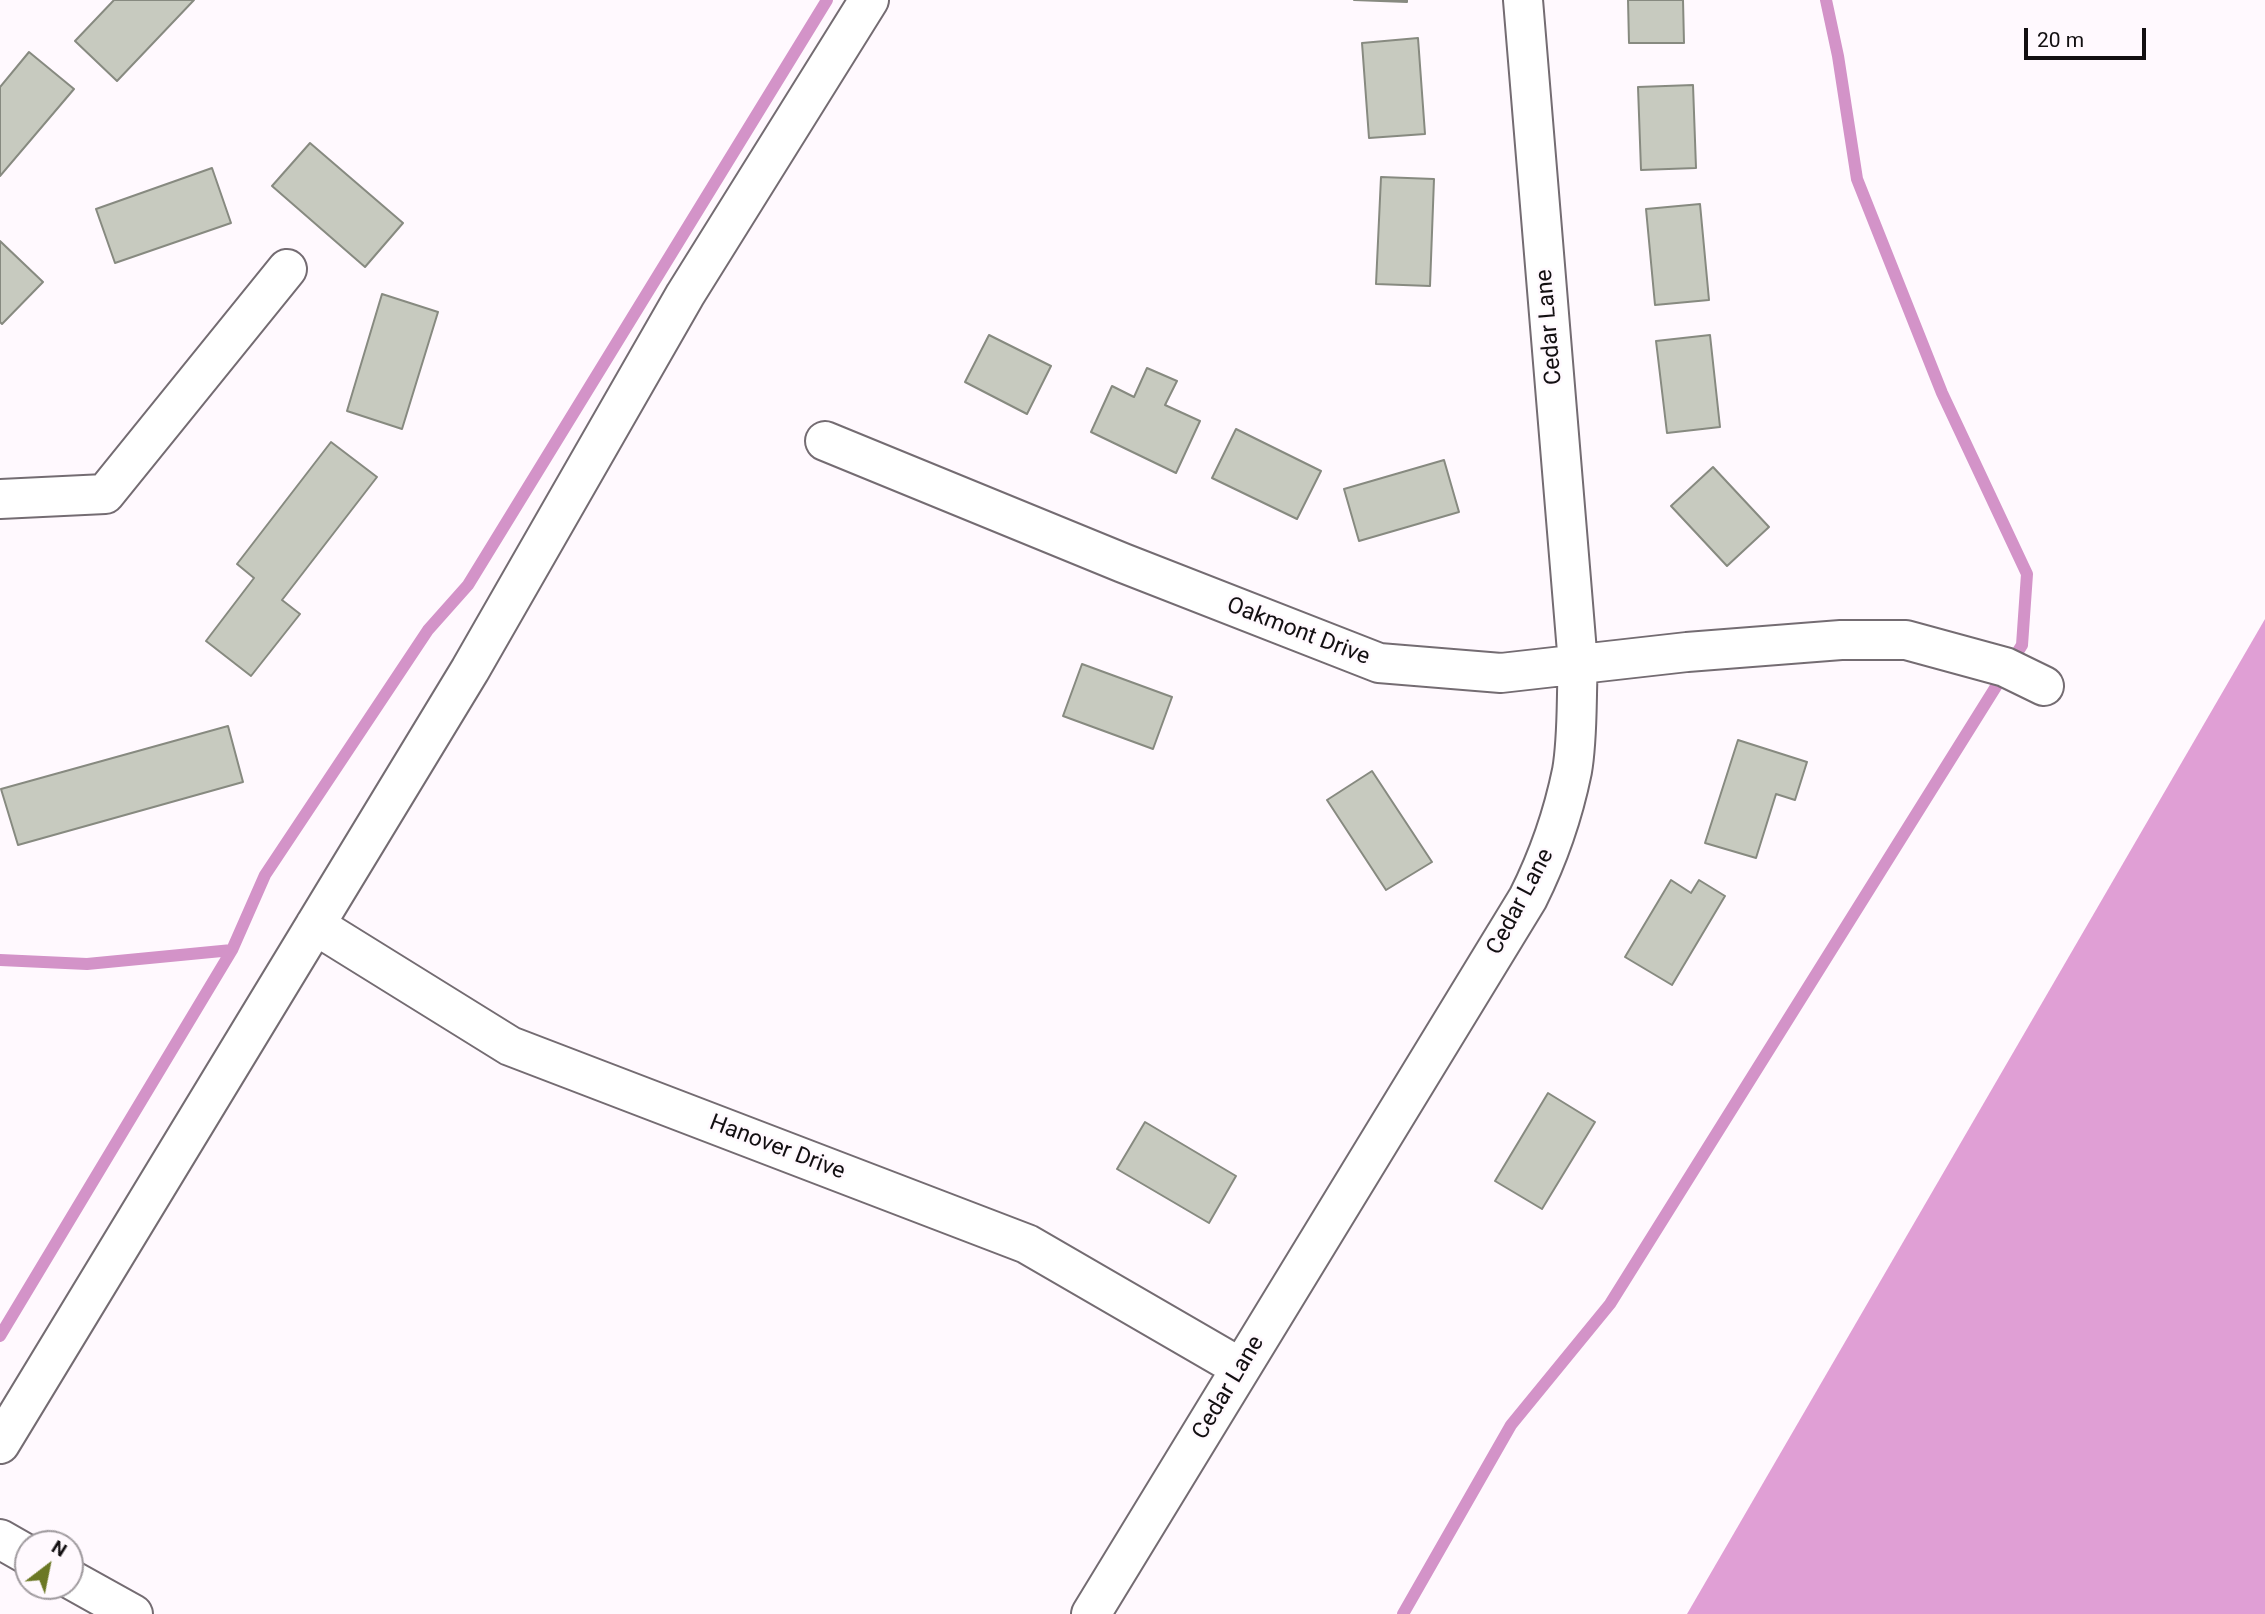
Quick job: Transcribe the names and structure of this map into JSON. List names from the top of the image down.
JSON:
{
  "streets": {
    "street": ["Cedar Lane", "Oakmont Drive", "Hanover Drive"]
  },
  "crossings": [
    ["Cedar Lane", "Oakmont Drive"],
    ["Cedar Lane", "Hanover Drive"]
  ],
  "scale_bar": "20 m",
  "north": "top right"
}
